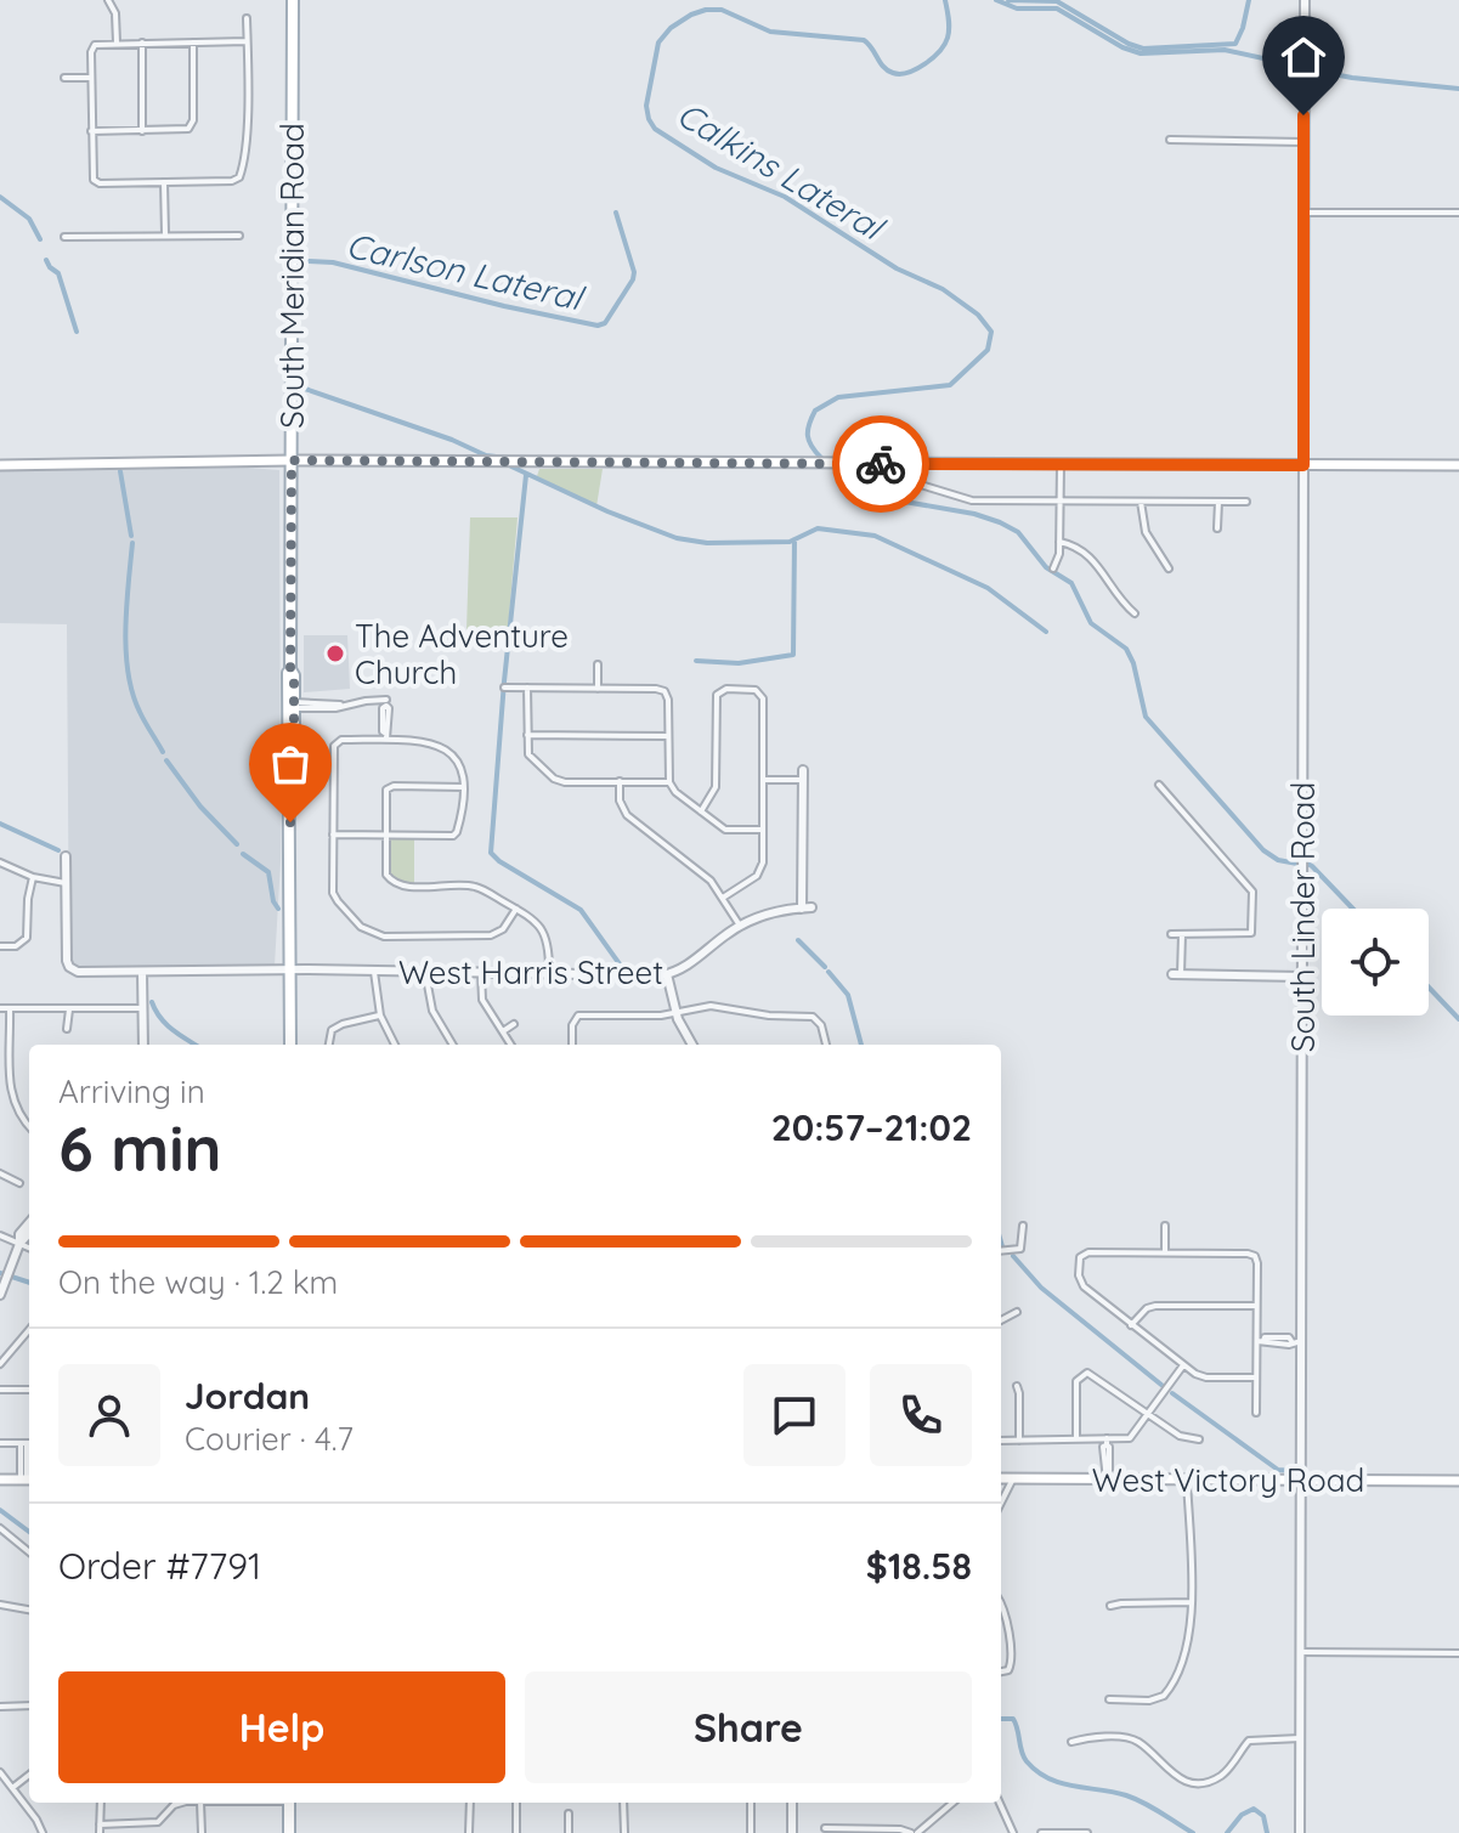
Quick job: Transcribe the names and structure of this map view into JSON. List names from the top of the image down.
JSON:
{
  "streets": {
    "main road": ["South Meridian Road", "West Victory Road"],
    "street": ["South Linder Road", "West Harris Street"]
  },
  "crossings": [
    ["South Meridian Road", "West Harris Street"],
    ["South Linder Road", "West Victory Road"]
  ],
  "water": ["Calkins Lateral", "Carlson Lateral"],
  "places": ["The Adventure Church"],
  "page": {
    "heading": ["6 min", "Arriving in", "20:57–21:02"],
    "panel": [
      "Jordan",
      "Courier · 4.7",
      "Order #7791",
      "$18.58"
    ],
    "bar": "On the way · 1.2 km",
    "buttons": ["Help", "Share"]
  }
}
